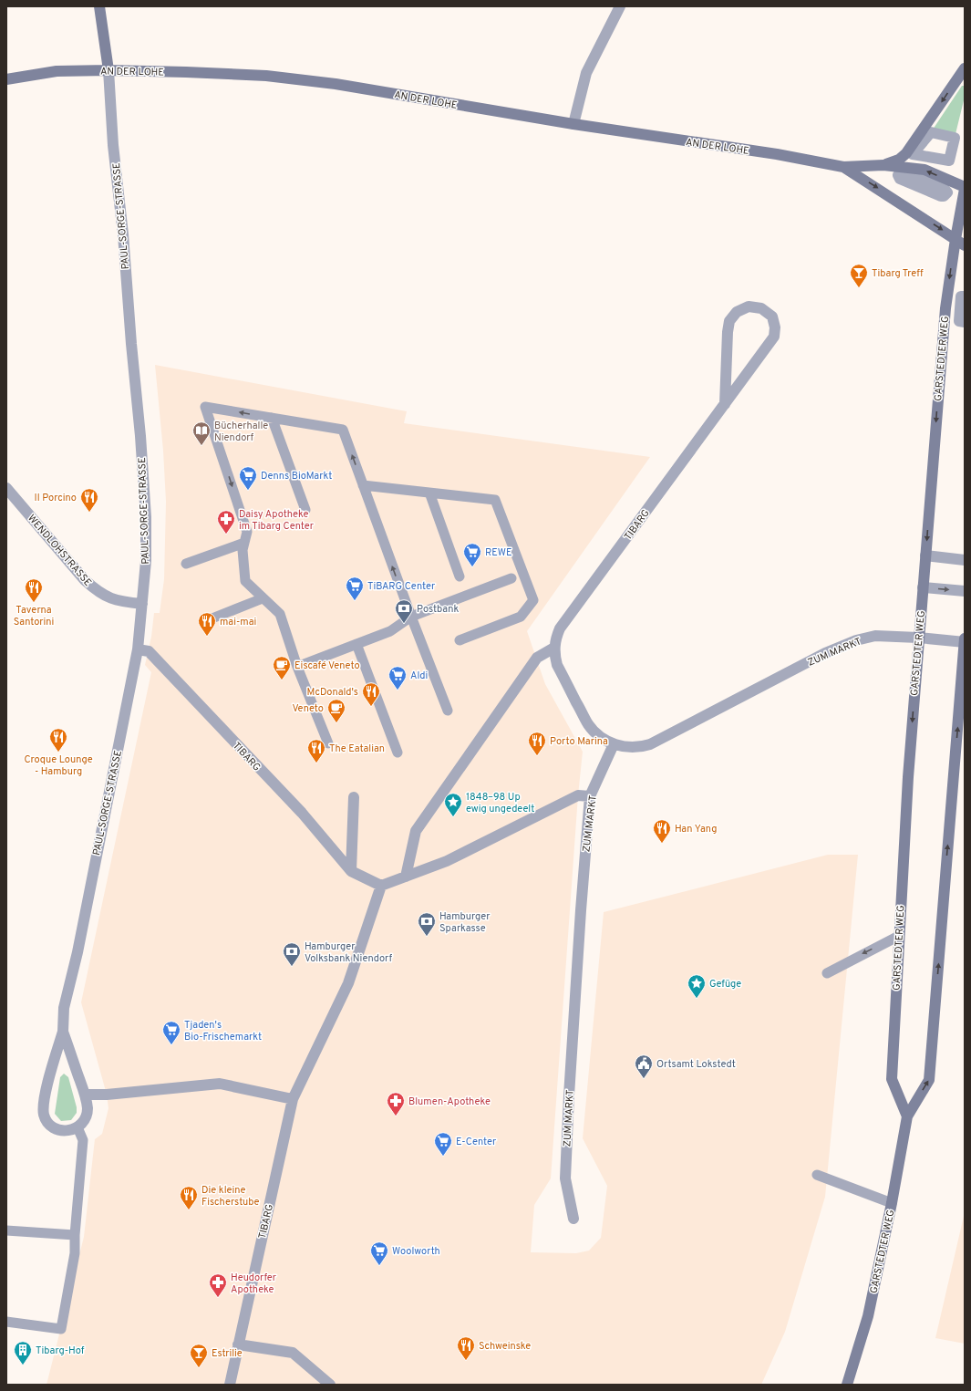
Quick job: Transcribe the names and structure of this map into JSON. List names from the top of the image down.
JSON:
{
  "streets": {
    "main road": ["AN DER LOHE", "PAUL-SORGE-STRASSE", "GARSTEDTER WEG"],
    "street": ["TIBARG", "WENDLOHSTRASSE", "ZUM MARKT"]
  },
  "crossings": [
    ["AN DER LOHE", "PAUL-SORGE-STRASSE"],
    ["AN DER LOHE", "GARSTEDTER WEG"],
    ["PAUL-SORGE-STRASSE", "TIBARG"],
    ["PAUL-SORGE-STRASSE", "WENDLOHSTRASSE"],
    ["GARSTEDTER WEG", "ZUM MARKT"],
    ["TIBARG", "ZUM MARKT"]
  ],
  "places": {
    "bar": ["Tibarg Treff", "Estrilie"],
    "library": ["Bücherhalle Niendorf"],
    "supermarket": [
      "Denns BioMarkt",
      "REWE",
      "TiBARG Center",
      "Aldi",
      "Tjaden's Bio-Frischemarkt",
      "E-Center",
      "Woolworth"
    ],
    "restaurant": [
      "Il Porcino",
      "Taverna Santorini",
      "mai-mai",
      "McDonald's",
      "Croque Lounge - Hamburg",
      "Porto Marina",
      "The Eatalian",
      "Han Yang",
      "Die kleine Fischerstube",
      "Schweinske"
    ],
    "pharmacy": ["Daisy Apotheke im Tibarg Center", "Blumen-Apotheke", "Heudorfer Apotheke"],
    "bank": ["Postbank", "Hamburger Sparkasse", "Hamburger Volksbank Niendorf"],
    "cafe": ["Eiscafé Veneto", "Veneto"],
    "place": ["1848–98 Up ewig ungedeelt", "Gefüge"],
    "public building": ["Ortsamt Lokstedt"],
    "building": ["Tibarg-Hof"]
  }
}
